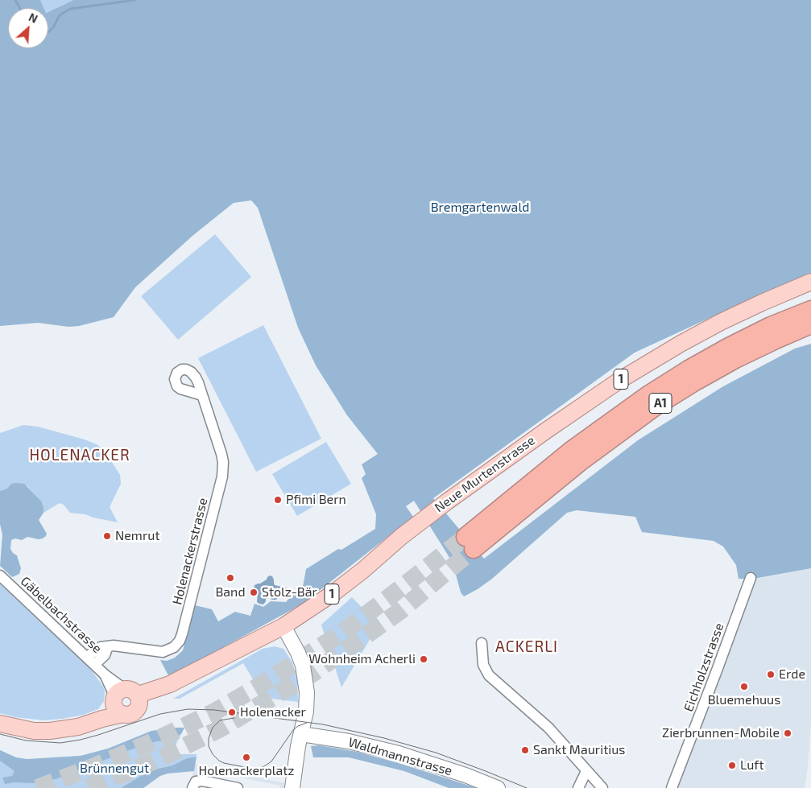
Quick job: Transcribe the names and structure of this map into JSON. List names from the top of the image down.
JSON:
{
  "streets": {
    "highway": ["A1"],
    "main road": ["1", "Neue Murtenstrasse"],
    "street": [
      "Holenackerstrasse",
      "Gäbelbachstrasse",
      "Eichholzstrasse",
      "Waldmannstrasse"
    ]
  },
  "crossings": [
    ["1", "Neue Murtenstrasse"],
    ["1", "Gäbelbachstrasse"],
    ["Neue Murtenstrasse", "Gäbelbachstrasse"],
    ["Holenackerstrasse", "Gäbelbachstrasse"]
  ],
  "districts": ["HOLENACKER", "ACKERLI"],
  "parks": ["Bremgartenwald", "Brünnengut"],
  "places": [
    "Pfimi Bern",
    "Nemrut",
    "Band",
    "Stolz-Bär",
    "Wohnheim Acherli",
    "Erde",
    "Bluemehuus",
    "Holenacker",
    "Zierbrunnen-Mobile",
    "Sankt Mauritius",
    "Holenackerplatz",
    "Luft"
  ],
  "north": "top right"
}
